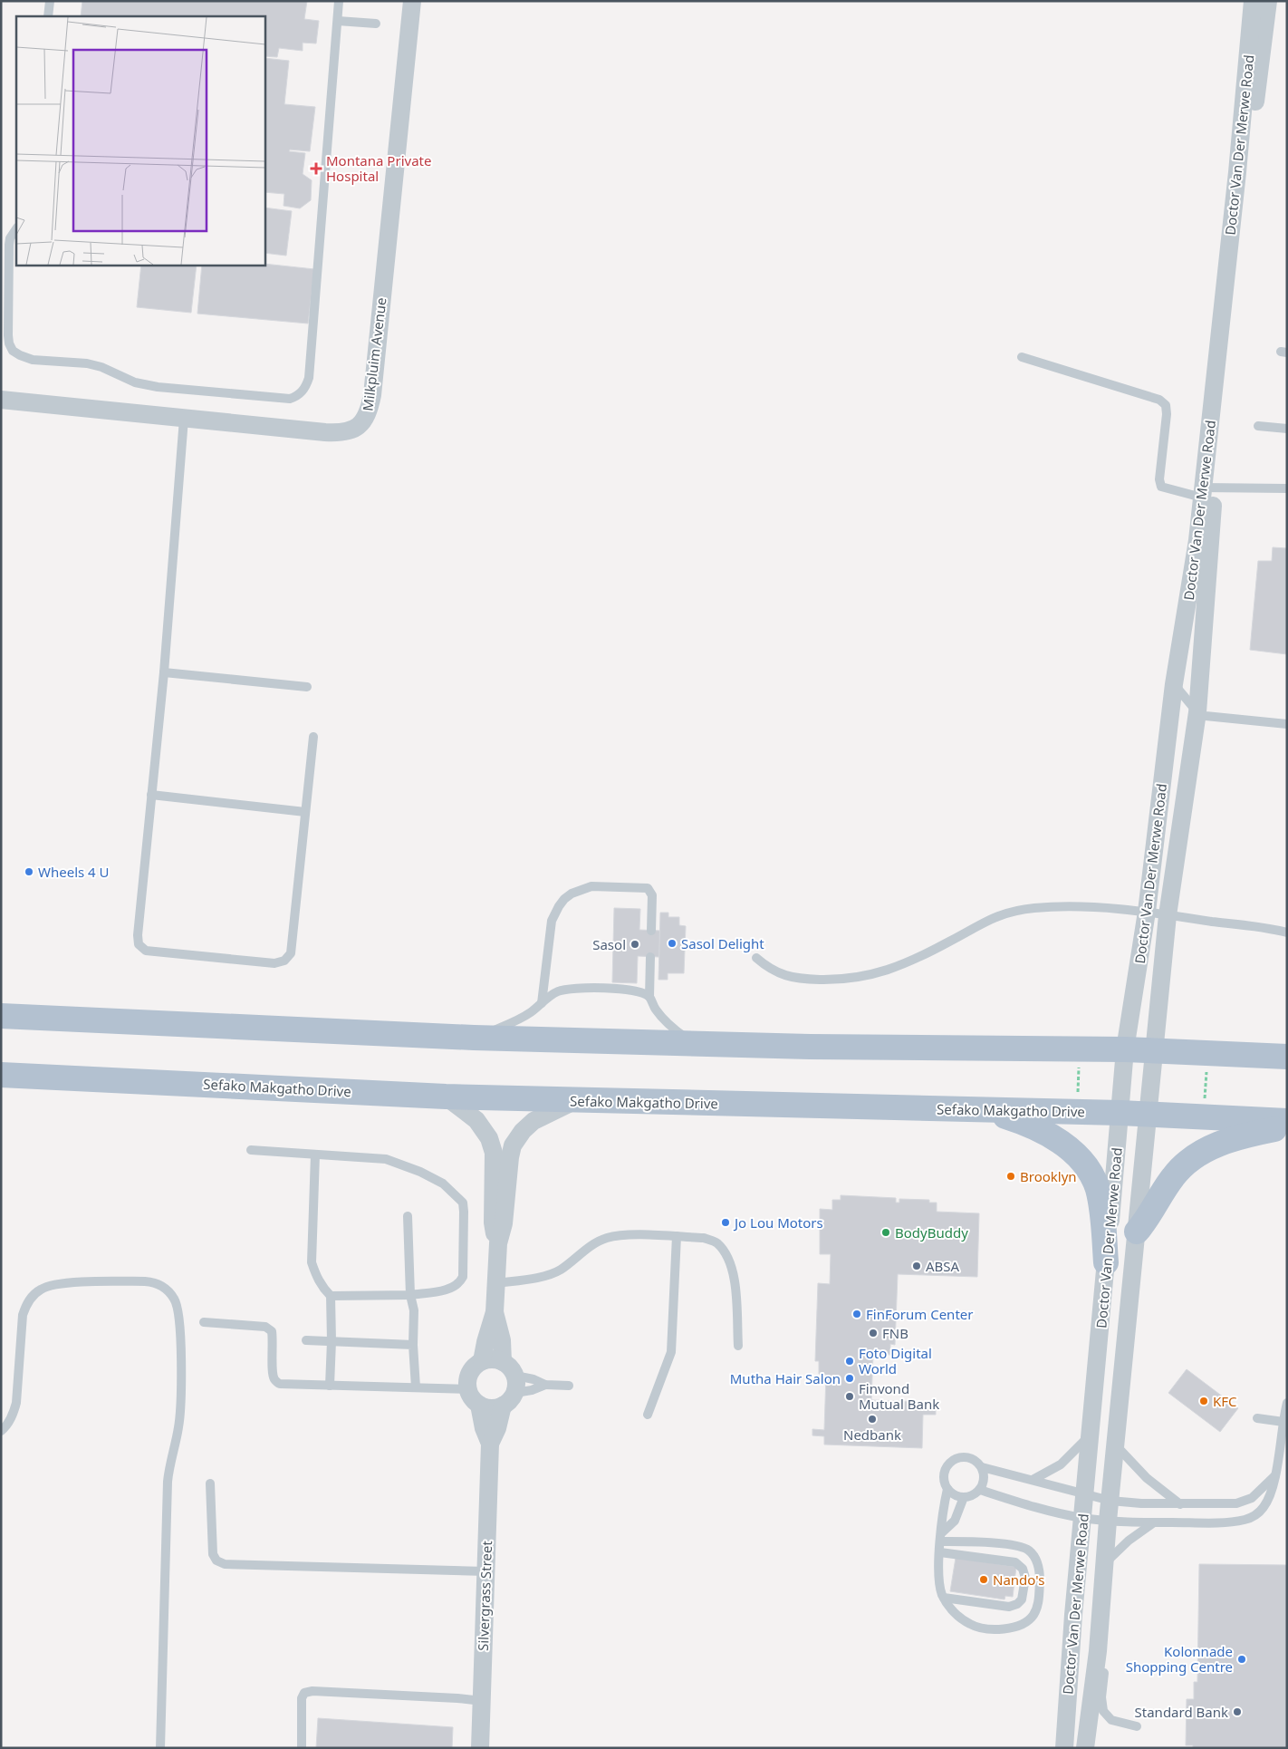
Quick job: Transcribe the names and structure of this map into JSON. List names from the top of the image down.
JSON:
{
  "streets": {
    "main road": ["Sefako Makgatho Drive"],
    "street": ["Doctor Van Der Merwe Road", "Milkpluim Avenue", "Silvergrass Street"]
  },
  "crossings": [
    ["Doctor Van Der Merwe Road", "Sefako Makgatho Drive"]
  ],
  "places": {
    "health": ["Montana Private Hospital"],
    "other": [
      "Wheels 4 U",
      "Sasol Delight",
      "Sasol",
      "Brooklyn",
      "Jo Lou Motors",
      "BodyBuddy",
      "ABSA",
      "FinForum Center",
      "FNB",
      "Foto Digital World",
      "Mutha Hair Salon",
      "Finvond Mutual Bank",
      "KFC",
      "Nedbank",
      "Nando's",
      "Kolonnade Shopping Centre",
      "Standard Bank"
    ]
  }
}
